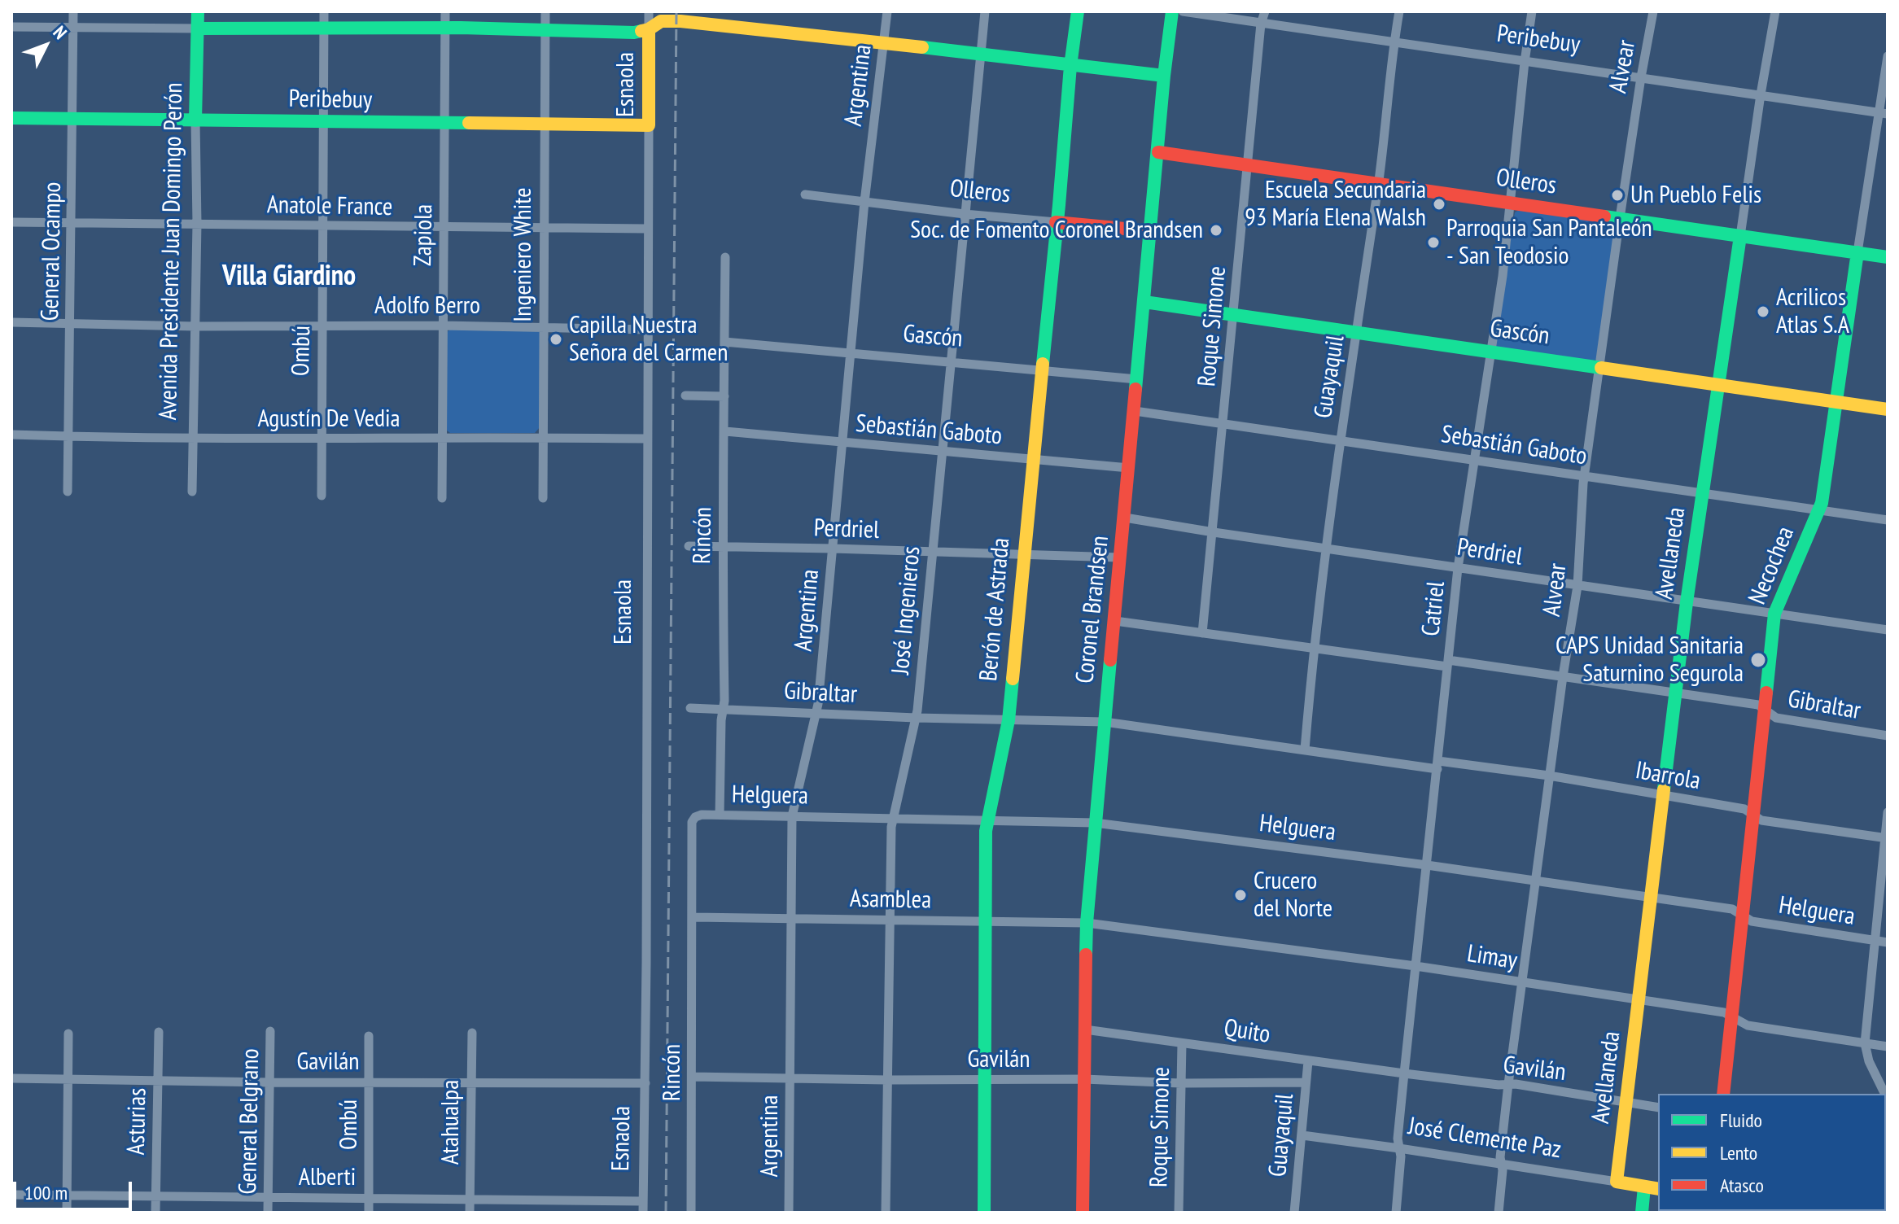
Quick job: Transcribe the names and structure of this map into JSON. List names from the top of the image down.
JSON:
{
  "streets": {
    "street": [
      "Peribebuy",
      "Alvear",
      "Esnaola",
      "Argentina",
      "Olleros",
      "Anatole France",
      "Zapiola",
      "General Ocampo",
      "Avenida Presidente Juan Domingo Perón",
      "Ingeniero White",
      "Adolfo Berro",
      "Roque Simone",
      "Gascón",
      "Ombú",
      "Guayaquil",
      "Agustín De Vedia",
      "Sebastián Gaboto",
      "Perdriel",
      "Rincón",
      "Avellaneda",
      "Necochea",
      "Catriel",
      "Berón de Astrada",
      "Coronel Brandsen",
      "José Ingenieros",
      "Gibraltar",
      "Ibarrola",
      "Helguera",
      "Asamblea",
      "Limay",
      "Quito",
      "Gavilán",
      "Asturias",
      "General Belgrano",
      "Atahualpa",
      "José Clemente Paz",
      "Alberti"
    ]
  },
  "crossings": [
    ["Peribebuy", "Alvear"],
    ["Peribebuy", "Esnaola"],
    ["Peribebuy", "Zapiola"],
    ["Peribebuy", "General Ocampo"],
    ["Peribebuy", "Avenida Presidente Juan Domingo Perón"],
    ["Peribebuy", "Ingeniero White"],
    ["Peribebuy", "Roque Simone"],
    ["Peribebuy", "Ombú"],
    ["Peribebuy", "Guayaquil"],
    ["Peribebuy", "Avellaneda"],
    ["Peribebuy", "Necochea"],
    ["Peribebuy", "Catriel"],
    ["Alvear", "Olleros"],
    ["Alvear", "Gascón"],
    ["Alvear", "Sebastián Gaboto"],
    ["Alvear", "Perdriel"],
    ["Alvear", "Gibraltar"],
    ["Alvear", "Ibarrola"],
    ["Alvear", "Helguera"],
    ["Alvear", "Limay"],
    ["Alvear", "Gavilán"],
    ["Alvear", "José Clemente Paz"],
    ["Esnaola", "Anatole France"],
    ["Esnaola", "Adolfo Berro"],
    ["Esnaola", "Agustín De Vedia"],
    ["Esnaola", "Gavilán"],
    ["Esnaola", "Alberti"],
    ["Argentina", "Olleros"],
    ["Argentina", "Gascón"],
    ["Argentina", "Sebastián Gaboto"],
    ["Argentina", "Perdriel"],
    ["Argentina", "Gibraltar"],
    ["Argentina", "Helguera"],
    ["Argentina", "Asamblea"],
    ["Argentina", "Gavilán"],
    ["Olleros", "Roque Simone"],
    ["Olleros", "Guayaquil"],
    ["Olleros", "Avellaneda"],
    ["Olleros", "Necochea"],
    ["Olleros", "Catriel"],
    ["Olleros", "Berón de Astrada"],
    ["Olleros", "Coronel Brandsen"],
    ["Olleros", "José Ingenieros"],
    ["Anatole France", "Zapiola"],
    ["Anatole France", "General Ocampo"],
    ["Anatole France", "Avenida Presidente Juan Domingo Perón"],
    ["Anatole France", "Ingeniero White"],
    ["Anatole France", "Ombú"],
    ["Zapiola", "Adolfo Berro"],
    ["Zapiola", "Agustín De Vedia"],
    ["General Ocampo", "Adolfo Berro"],
    ["General Ocampo", "Agustín De Vedia"],
    ["Avenida Presidente Juan Domingo Perón", "Adolfo Berro"],
    ["Avenida Presidente Juan Domingo Perón", "Agustín De Vedia"],
    ["Ingeniero White", "Adolfo Berro"],
    ["Ingeniero White", "Agustín De Vedia"],
    ["Adolfo Berro", "Ombú"],
    ["Roque Simone", "Gascón"],
    ["Roque Simone", "Sebastián Gaboto"],
    ["Roque Simone", "Perdriel"],
    ["Roque Simone", "Gibraltar"],
    ["Roque Simone", "Quito"],
    ["Roque Simone", "Gavilán"],
    ["Gascón", "Guayaquil"],
    ["Gascón", "Rincón"],
    ["Gascón", "Avellaneda"],
    ["Gascón", "Necochea"],
    ["Gascón", "Catriel"],
    ["Gascón", "Berón de Astrada"],
    ["Gascón", "Coronel Brandsen"],
    ["Gascón", "José Ingenieros"],
    ["Ombú", "Agustín De Vedia"],
    ["Ombú", "Gavilán"],
    ["Ombú", "Alberti"],
    ["Guayaquil", "Sebastián Gaboto"],
    ["Guayaquil", "Perdriel"],
    ["Guayaquil", "Gibraltar"],
    ["Guayaquil", "Ibarrola"],
    ["Guayaquil", "Quito"],
    ["Guayaquil", "Gavilán"],
    ["Guayaquil", "José Clemente Paz"],
    ["Sebastián Gaboto", "Rincón"],
    ["Sebastián Gaboto", "Avellaneda"],
    ["Sebastián Gaboto", "Necochea"],
    ["Sebastián Gaboto", "Catriel"],
    ["Sebastián Gaboto", "Berón de Astrada"],
    ["Sebastián Gaboto", "Coronel Brandsen"],
    ["Sebastián Gaboto", "José Ingenieros"],
    ["Perdriel", "Rincón"],
    ["Perdriel", "Avellaneda"],
    ["Perdriel", "Necochea"],
    ["Perdriel", "Catriel"],
    ["Perdriel", "Berón de Astrada"],
    ["Perdriel", "Coronel Brandsen"],
    ["Perdriel", "José Ingenieros"],
    ["Rincón", "Gibraltar"],
    ["Rincón", "Helguera"],
    ["Rincón", "Asamblea"],
    ["Rincón", "Gavilán"],
    ["Avellaneda", "Gibraltar"],
    ["Avellaneda", "Ibarrola"],
    ["Avellaneda", "Helguera"],
    ["Avellaneda", "Limay"],
    ["Avellaneda", "Gavilán"],
    ["Avellaneda", "José Clemente Paz"],
    ["Necochea", "Gibraltar"],
    ["Necochea", "Ibarrola"],
    ["Necochea", "Helguera"],
    ["Necochea", "Limay"],
    ["Catriel", "Gibraltar"],
    ["Catriel", "Ibarrola"],
    ["Catriel", "Helguera"],
    ["Catriel", "Limay"],
    ["Catriel", "Quito"],
    ["Catriel", "Gavilán"],
    ["Catriel", "José Clemente Paz"],
    ["Berón de Astrada", "Gibraltar"],
    ["Berón de Astrada", "Helguera"],
    ["Berón de Astrada", "Asamblea"],
    ["Berón de Astrada", "Gavilán"],
    ["Coronel Brandsen", "Gibraltar"],
    ["Coronel Brandsen", "Ibarrola"],
    ["Coronel Brandsen", "Helguera"],
    ["Coronel Brandsen", "Asamblea"],
    ["Coronel Brandsen", "Limay"],
    ["Coronel Brandsen", "Quito"],
    ["Coronel Brandsen", "Gavilán"],
    ["José Ingenieros", "Gibraltar"],
    ["José Ingenieros", "Helguera"],
    ["José Ingenieros", "Asamblea"],
    ["José Ingenieros", "Gavilán"],
    ["Gibraltar", "Ibarrola"],
    ["Asamblea", "Limay"],
    ["Quito", "Gavilán"],
    ["Gavilán", "Asturias"],
    ["Gavilán", "General Belgrano"],
    ["Gavilán", "Atahualpa"],
    ["Asturias", "Alberti"],
    ["General Belgrano", "Alberti"],
    ["Atahualpa", "Alberti"]
  ],
  "districts": ["Villa Giardino"],
  "places": [
    "Un Pueblo Felis",
    "Escuela Secundaria 93 María Elena Walsh",
    "Soc. de Fomento Coronel Brandsen",
    "Parroquia San Pantaleón - San Teodosio",
    "Acrilicos Atlas S.A",
    "Capilla Nuestra Señora del Carmen",
    "CAPS Unidad Sanitaria Saturnino Segurola",
    "Crucero del Norte"
  ],
  "legend": ["Fluido", "Lento", "Atasco"],
  "scale_bar": "100 m",
  "north": "top right"
}
